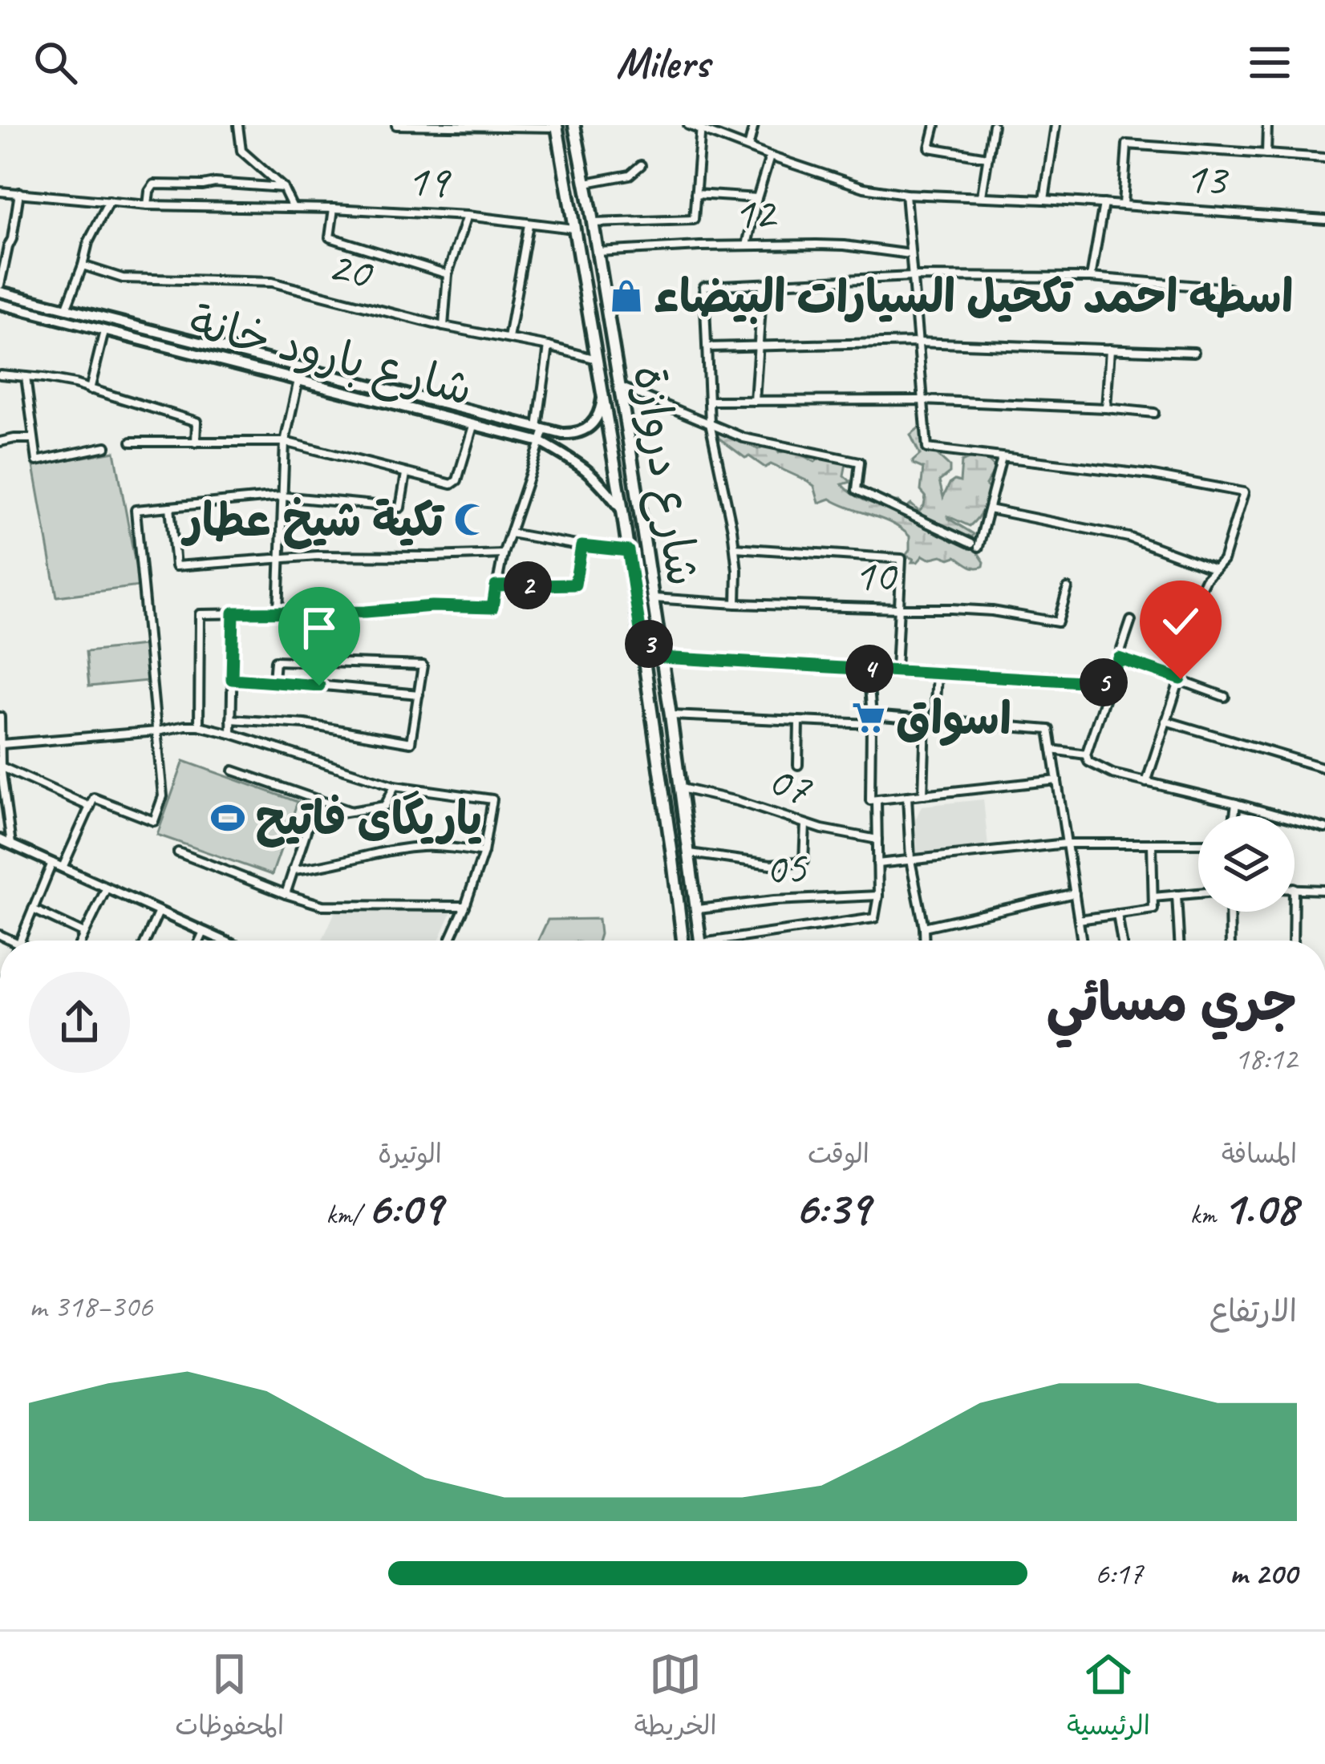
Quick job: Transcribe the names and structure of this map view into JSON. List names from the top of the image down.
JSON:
{
  "streets": {
    "main road": ["شارع بارود خانة", "شارع دروازة"],
    "street": [
      "13",
      "19",
      "12",
      "20",
      "10",
      "07",
      "05"
    ]
  },
  "crossings": [
    ["19", "شارع دروازة"],
    ["12", "شارع دروازة"],
    ["20", "شارع دروازة"],
    ["شارع بارود خانة", "شارع دروازة"],
    ["شارع دروازة", "10"],
    ["شارع دروازة", "07"],
    ["شارع دروازة", "05"]
  ],
  "places": {
    "shop": ["اسطه احمد تكحيل السيارات البيضاء"],
    "mosque": ["تكية شيخ عطار"],
    "supermarket": ["اسواق"],
    "sports": ["یاریگای فاتیح"]
  },
  "page": {
    "header": "Milers",
    "pins": [
      "2",
      "3",
      "4",
      "5"
    ],
    "heading": ["جري مسائي", "18:12"],
    "stats": [
      ["المسافة", "1.08 km"],
      ["الوقت", "6:39"],
      ["الوتيرة", "6:09 /km"]
    ],
    "chart": ["الارتفاع", "306–318 m"],
    "list": [
      {
        "name": "200 m",
        "note": "6:17"
      }
    ],
    "tabs": ["الرئيسية", "الخريطة", "المحفوظات"]
  }
}
